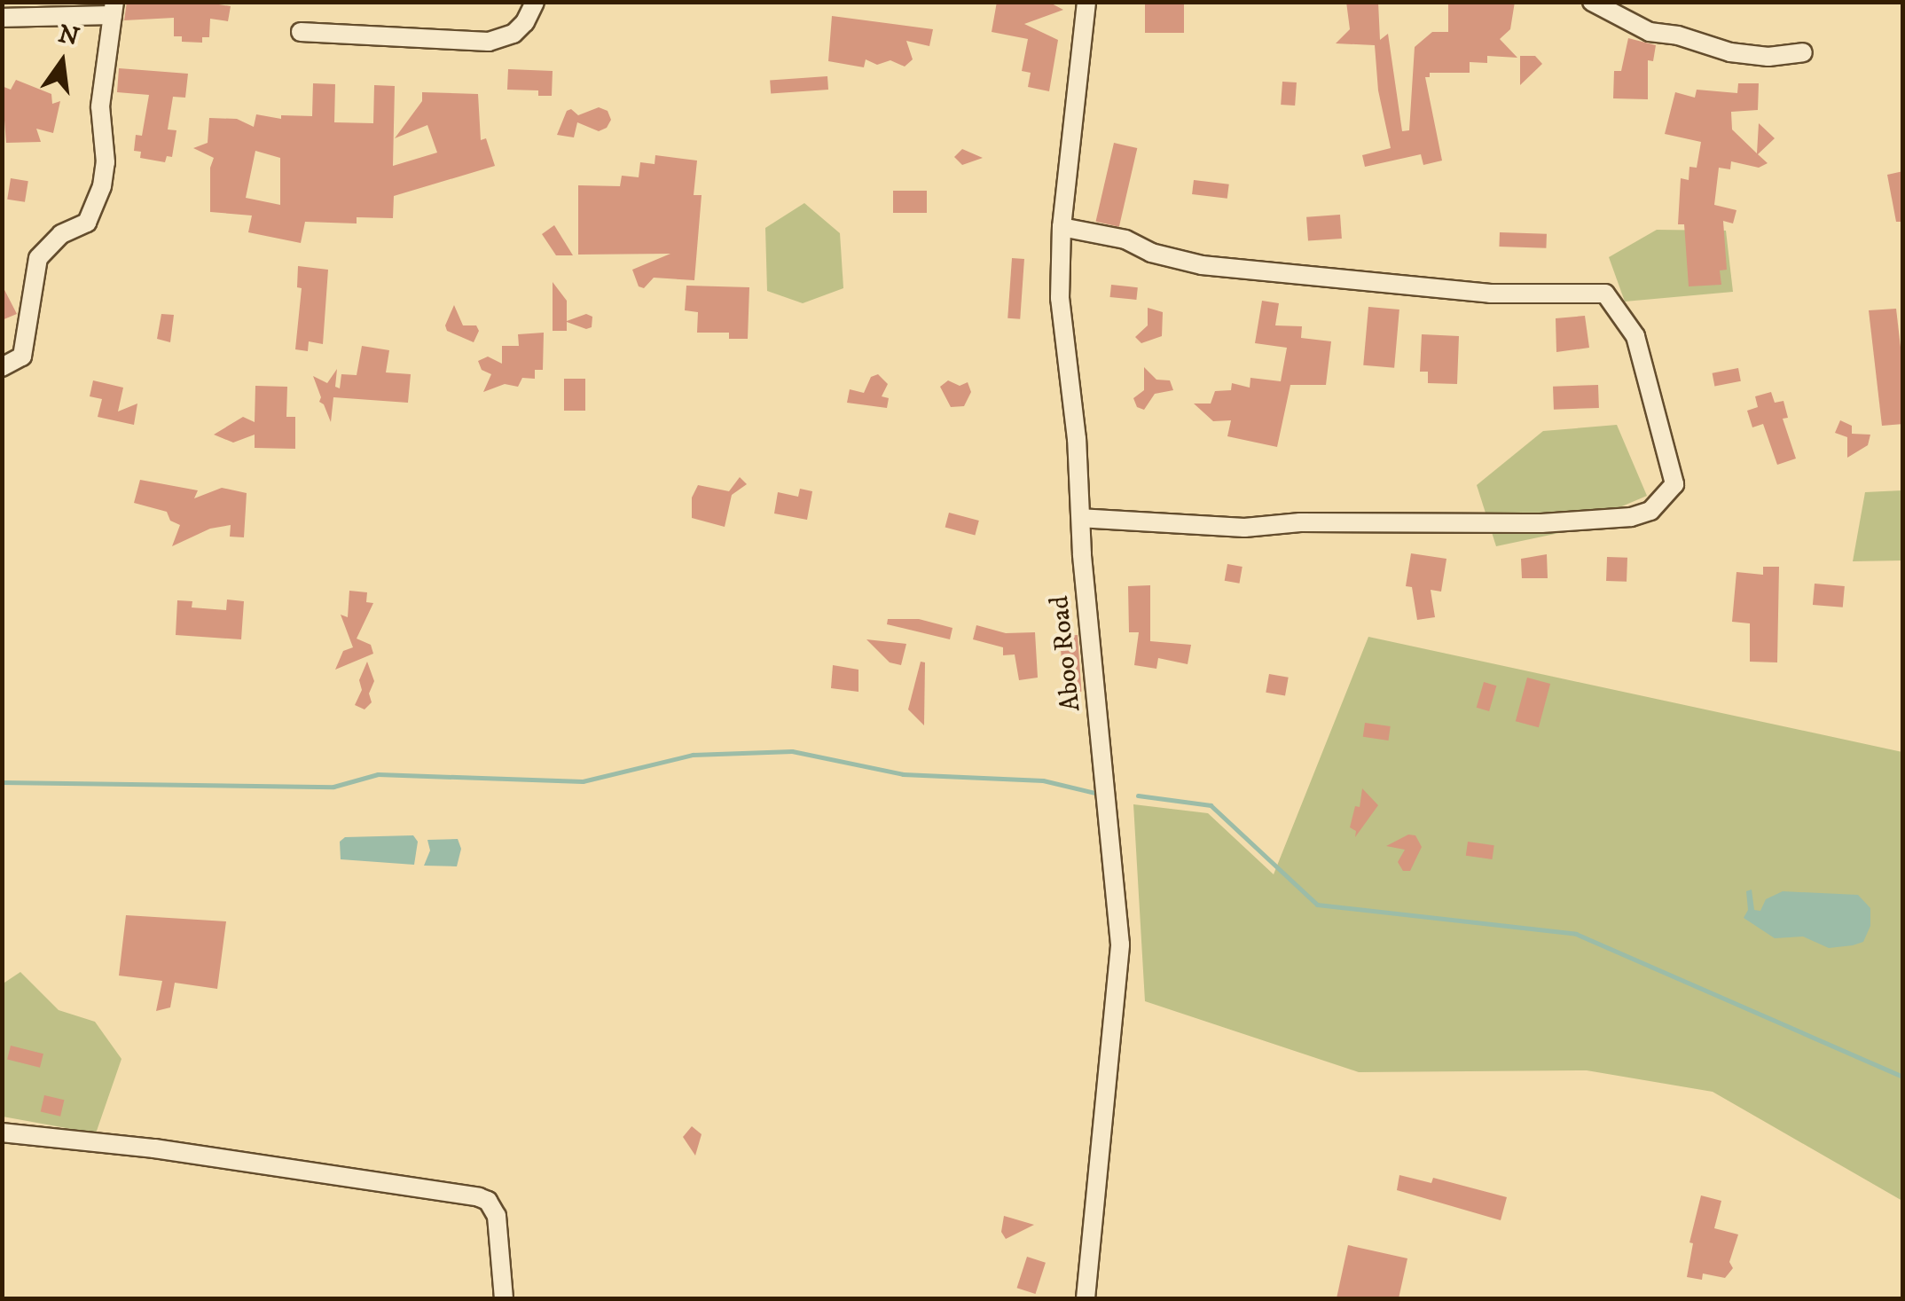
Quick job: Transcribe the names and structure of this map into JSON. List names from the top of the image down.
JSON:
{
  "streets": {
    "street": ["Aboo Road"]
  },
  "north": "top"
}
